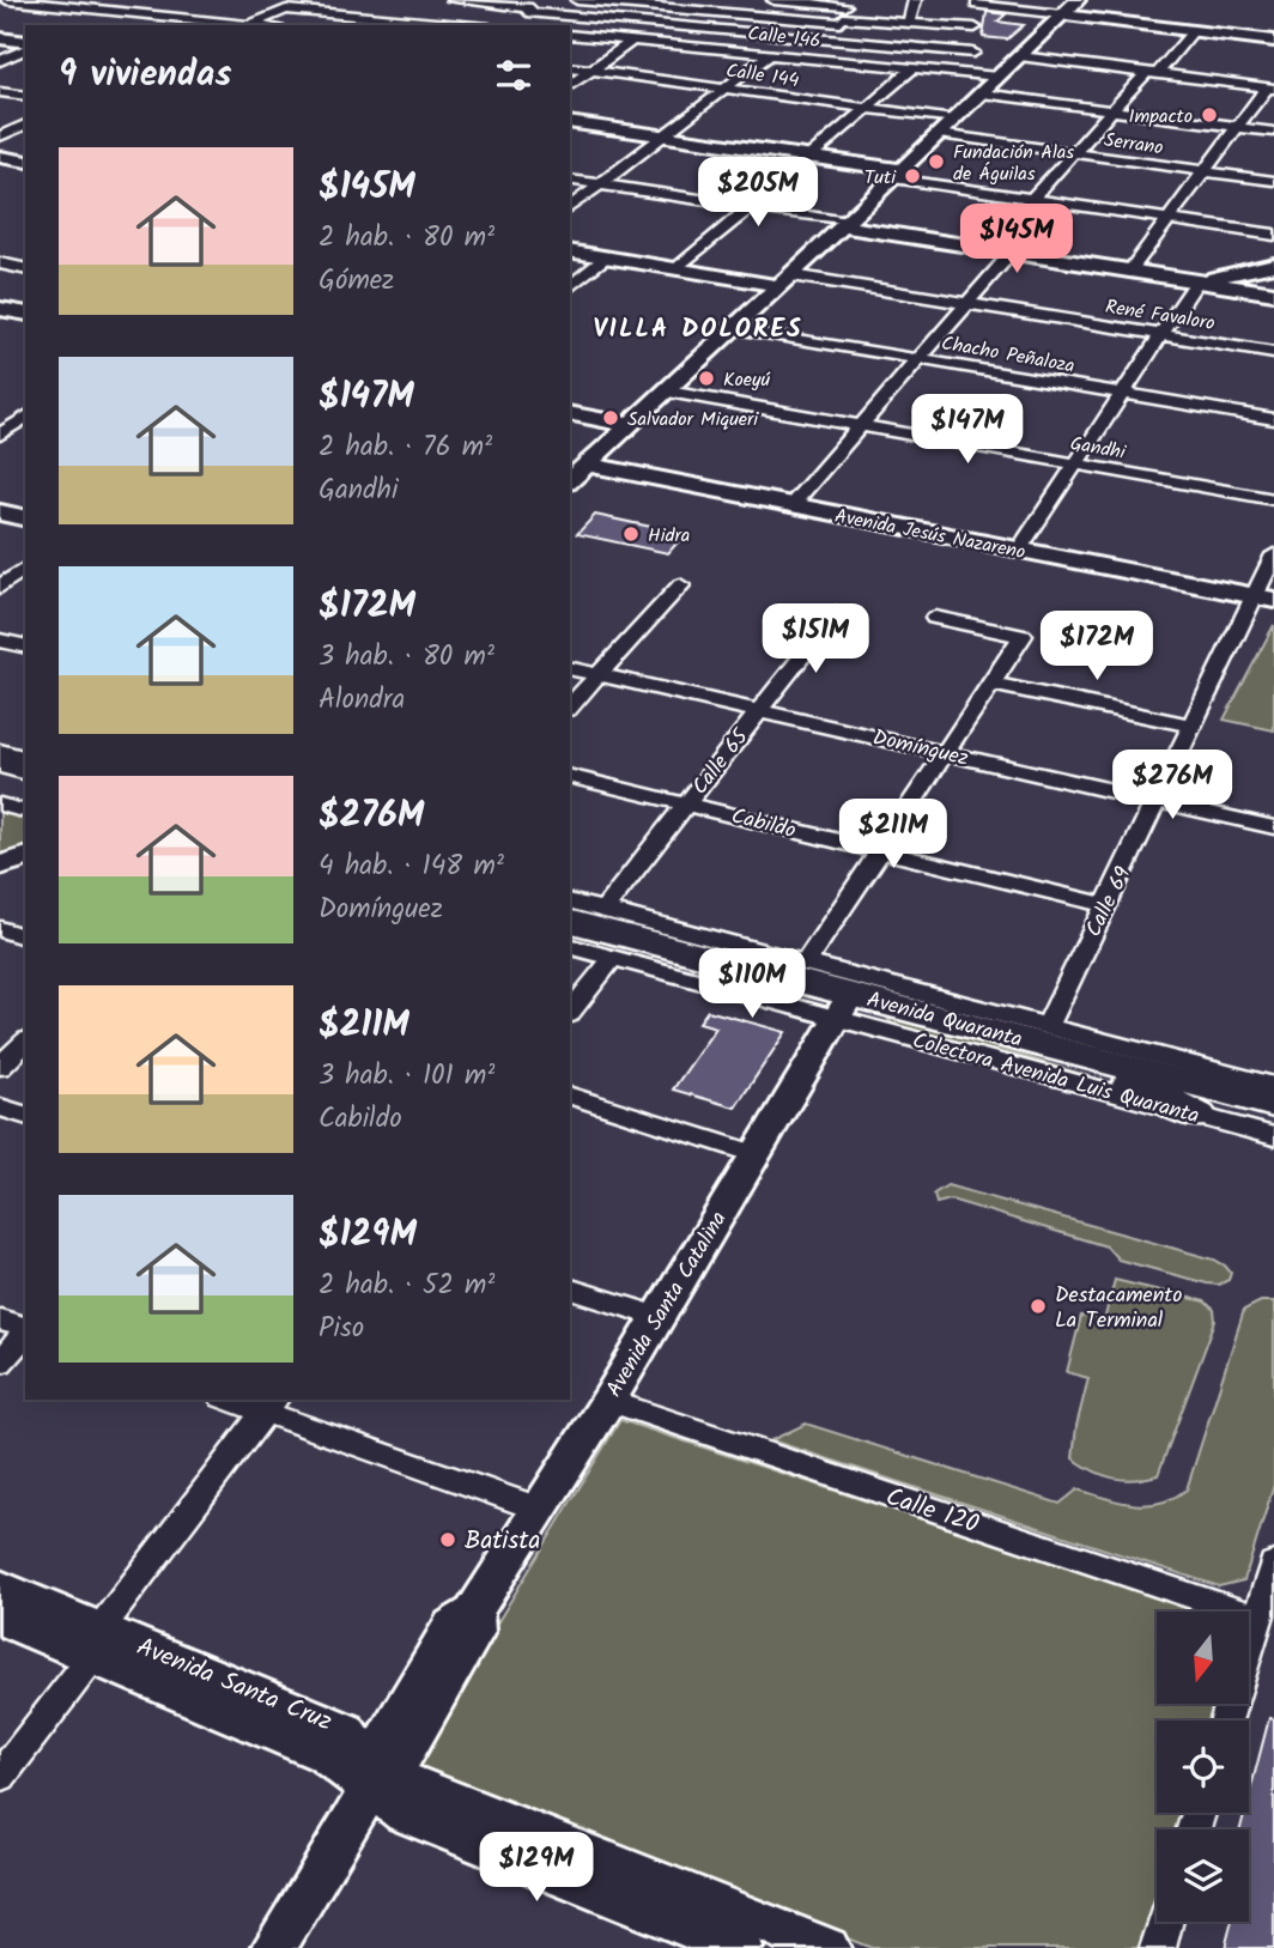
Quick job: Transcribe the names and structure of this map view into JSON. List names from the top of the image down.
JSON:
{
  "streets": {
    "highway": ["Avenida Quaranta"],
    "main road": ["Avenida Jesús Nazareno", "Avenida Santa Catalina", "Avenida Santa Cruz"],
    "street": [
      "Calle 146",
      "Calle 144",
      "Serrano",
      "René Favaloro",
      "Chacho Peñaloza",
      "Gandhi",
      "Domínguez",
      "Calle 65",
      "Cabildo",
      "Calle 69",
      "Colectora Avenida Luis Quaranta",
      "Calle 120"
    ]
  },
  "crossings": [
    ["Avenida Jesús Nazareno", "Calle 69"],
    ["Domínguez", "Calle 65"],
    ["Domínguez", "Calle 69"],
    ["Calle 65", "Cabildo"],
    ["Cabildo", "Calle 69"],
    ["Calle 69", "Avenida Quaranta"],
    ["Avenida Quaranta", "Colectora Avenida Luis Quaranta"],
    ["Avenida Quaranta", "Avenida Santa Catalina"],
    ["Colectora Avenida Luis Quaranta", "Avenida Santa Catalina"],
    ["Avenida Santa Catalina", "Calle 120"],
    ["Avenida Santa Catalina", "Avenida Santa Cruz"]
  ],
  "districts": ["VILLA DOLORES"],
  "places": [
    "Impacto",
    "Fundación Alas de Águilas",
    "Tuti",
    "Koeyú",
    "Salvador Miqueri",
    "Hidra",
    "Destacamento La Terminal",
    "Batista"
  ],
  "north": "bottom",
  "page": {
    "heading": "9 viviendas",
    "list": [
      {
        "name": "$145M",
        "note": "2 hab. · 80 m² · Gómez"
      },
      {
        "name": "$147M",
        "note": "2 hab. · 76 m² · Gandhi"
      },
      {
        "name": "$172M",
        "note": "3 hab. · 80 m² · Alondra"
      },
      {
        "name": "$276M",
        "note": "4 hab. · 148 m² · Domínguez"
      },
      {
        "name": "$211M",
        "note": "3 hab. · 101 m² · Cabildo"
      },
      {
        "name": "$129M",
        "note": "2 hab. · 52 m² · Piso"
      }
    ],
    "price": [
      "$205M",
      "$145M",
      "$147M",
      "$151M",
      "$172M",
      "$276M",
      "$211M",
      "$110M",
      "$129M"
    ]
  }
}
